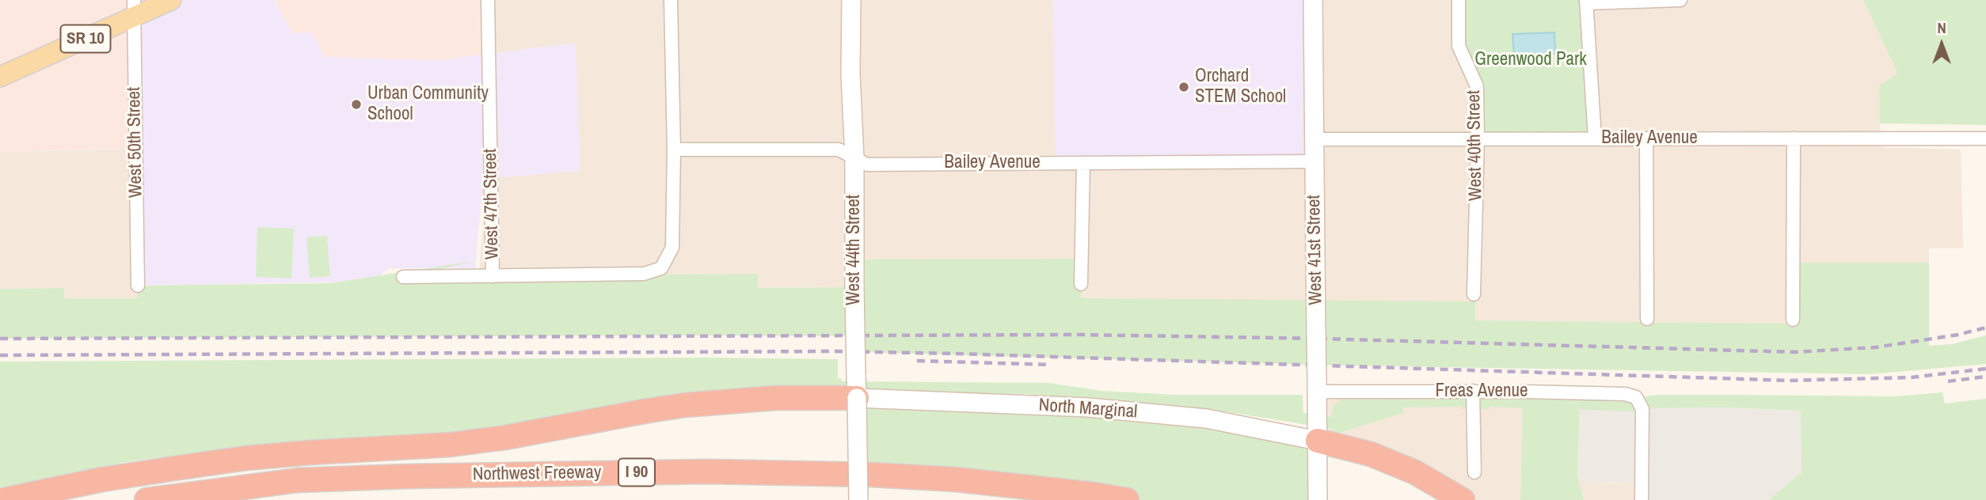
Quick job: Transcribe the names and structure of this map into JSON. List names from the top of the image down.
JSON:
{
  "streets": {
    "highway": ["I 90", "Northwest Freeway"],
    "main road": ["SR 10"],
    "street": [
      "Bailey Avenue",
      "West 50th Street",
      "West 40th Street",
      "West 47th Street",
      "West 44th Street",
      "West 41st Street",
      "Freas Avenue",
      "North Marginal"
    ]
  },
  "crossings": [
    ["SR 10", "West 50th Street"],
    ["Bailey Avenue", "West 40th Street"],
    ["Bailey Avenue", "West 44th Street"],
    ["Bailey Avenue", "West 41st Street"],
    ["West 44th Street", "North Marginal"],
    ["West 41st Street", "Freas Avenue"],
    ["West 41st Street", "North Marginal"]
  ],
  "parks": ["Greenwood Park"],
  "places": ["Orchard STEM School", "Urban Community School"],
  "north": "top"
}
